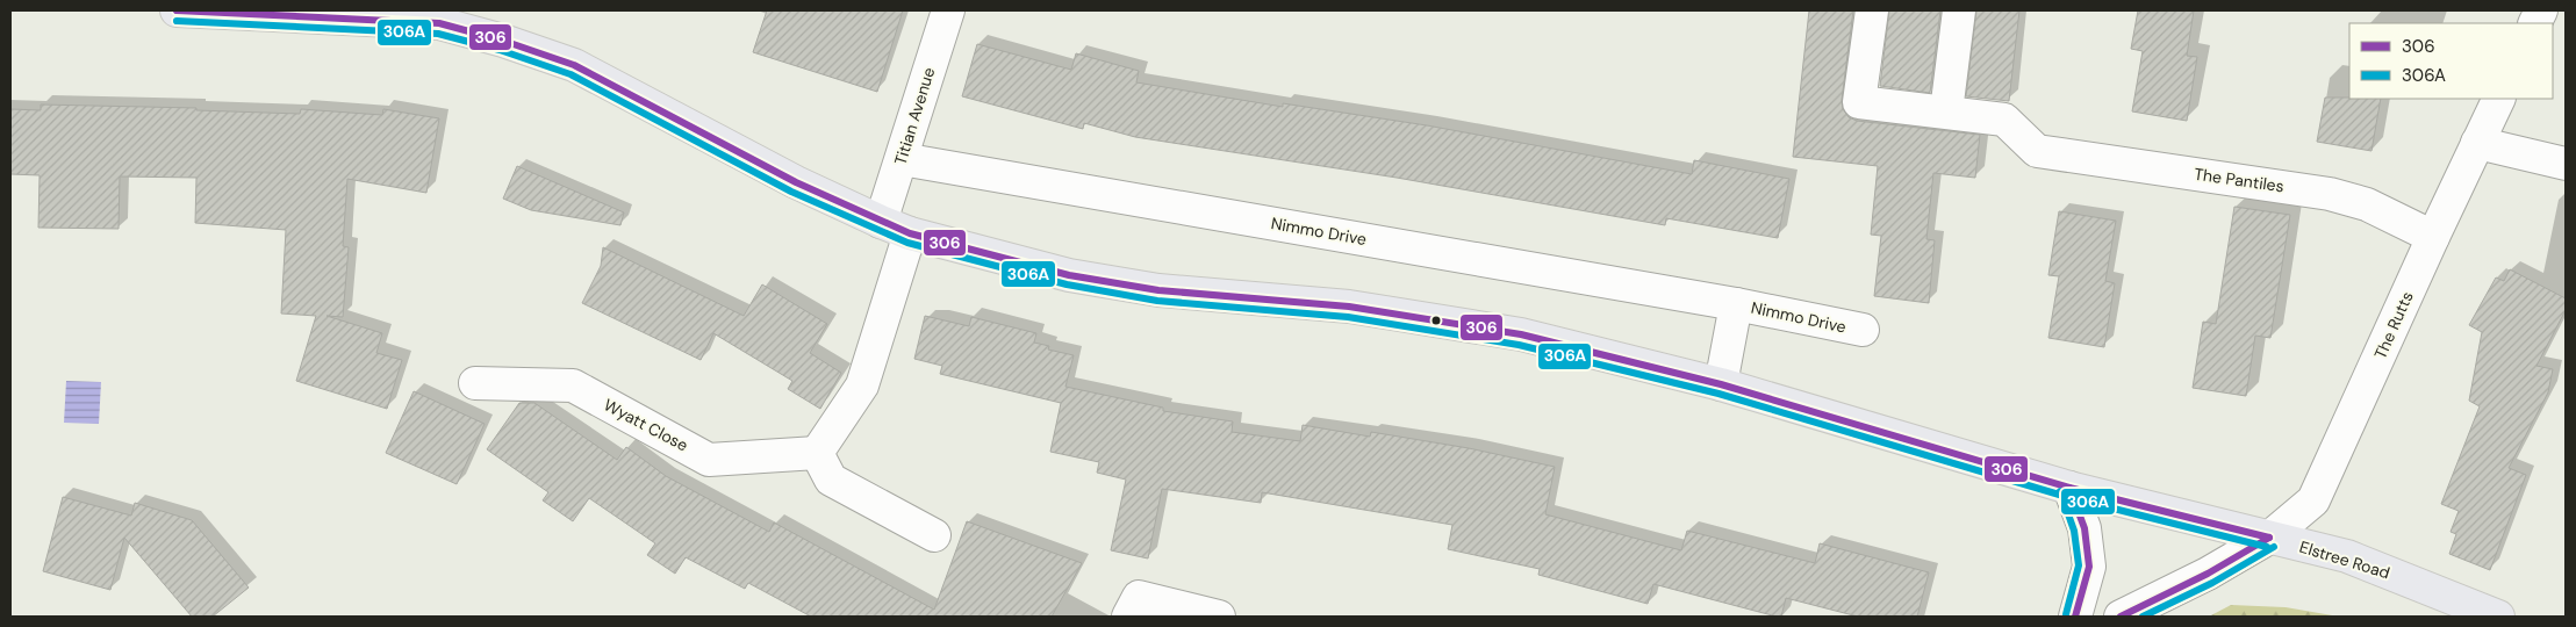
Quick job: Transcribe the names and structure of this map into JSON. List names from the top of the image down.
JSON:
{
  "streets": {
    "main road": ["Elstree Road"],
    "street": [
      "Titian Avenue",
      "The Pantiles",
      "Nimmo Drive",
      "The Rutts",
      "Wyatt Close"
    ]
  },
  "crossings": [
    ["Titian Avenue", "Nimmo Drive"],
    ["Titian Avenue", "Elstree Road"],
    ["The Pantiles", "The Rutts"],
    ["Nimmo Drive", "Elstree Road"],
    ["The Rutts", "Elstree Road"]
  ],
  "lines": ["transit line 306", "transit line 306A"],
  "legend": ["306", "306A"]
}
